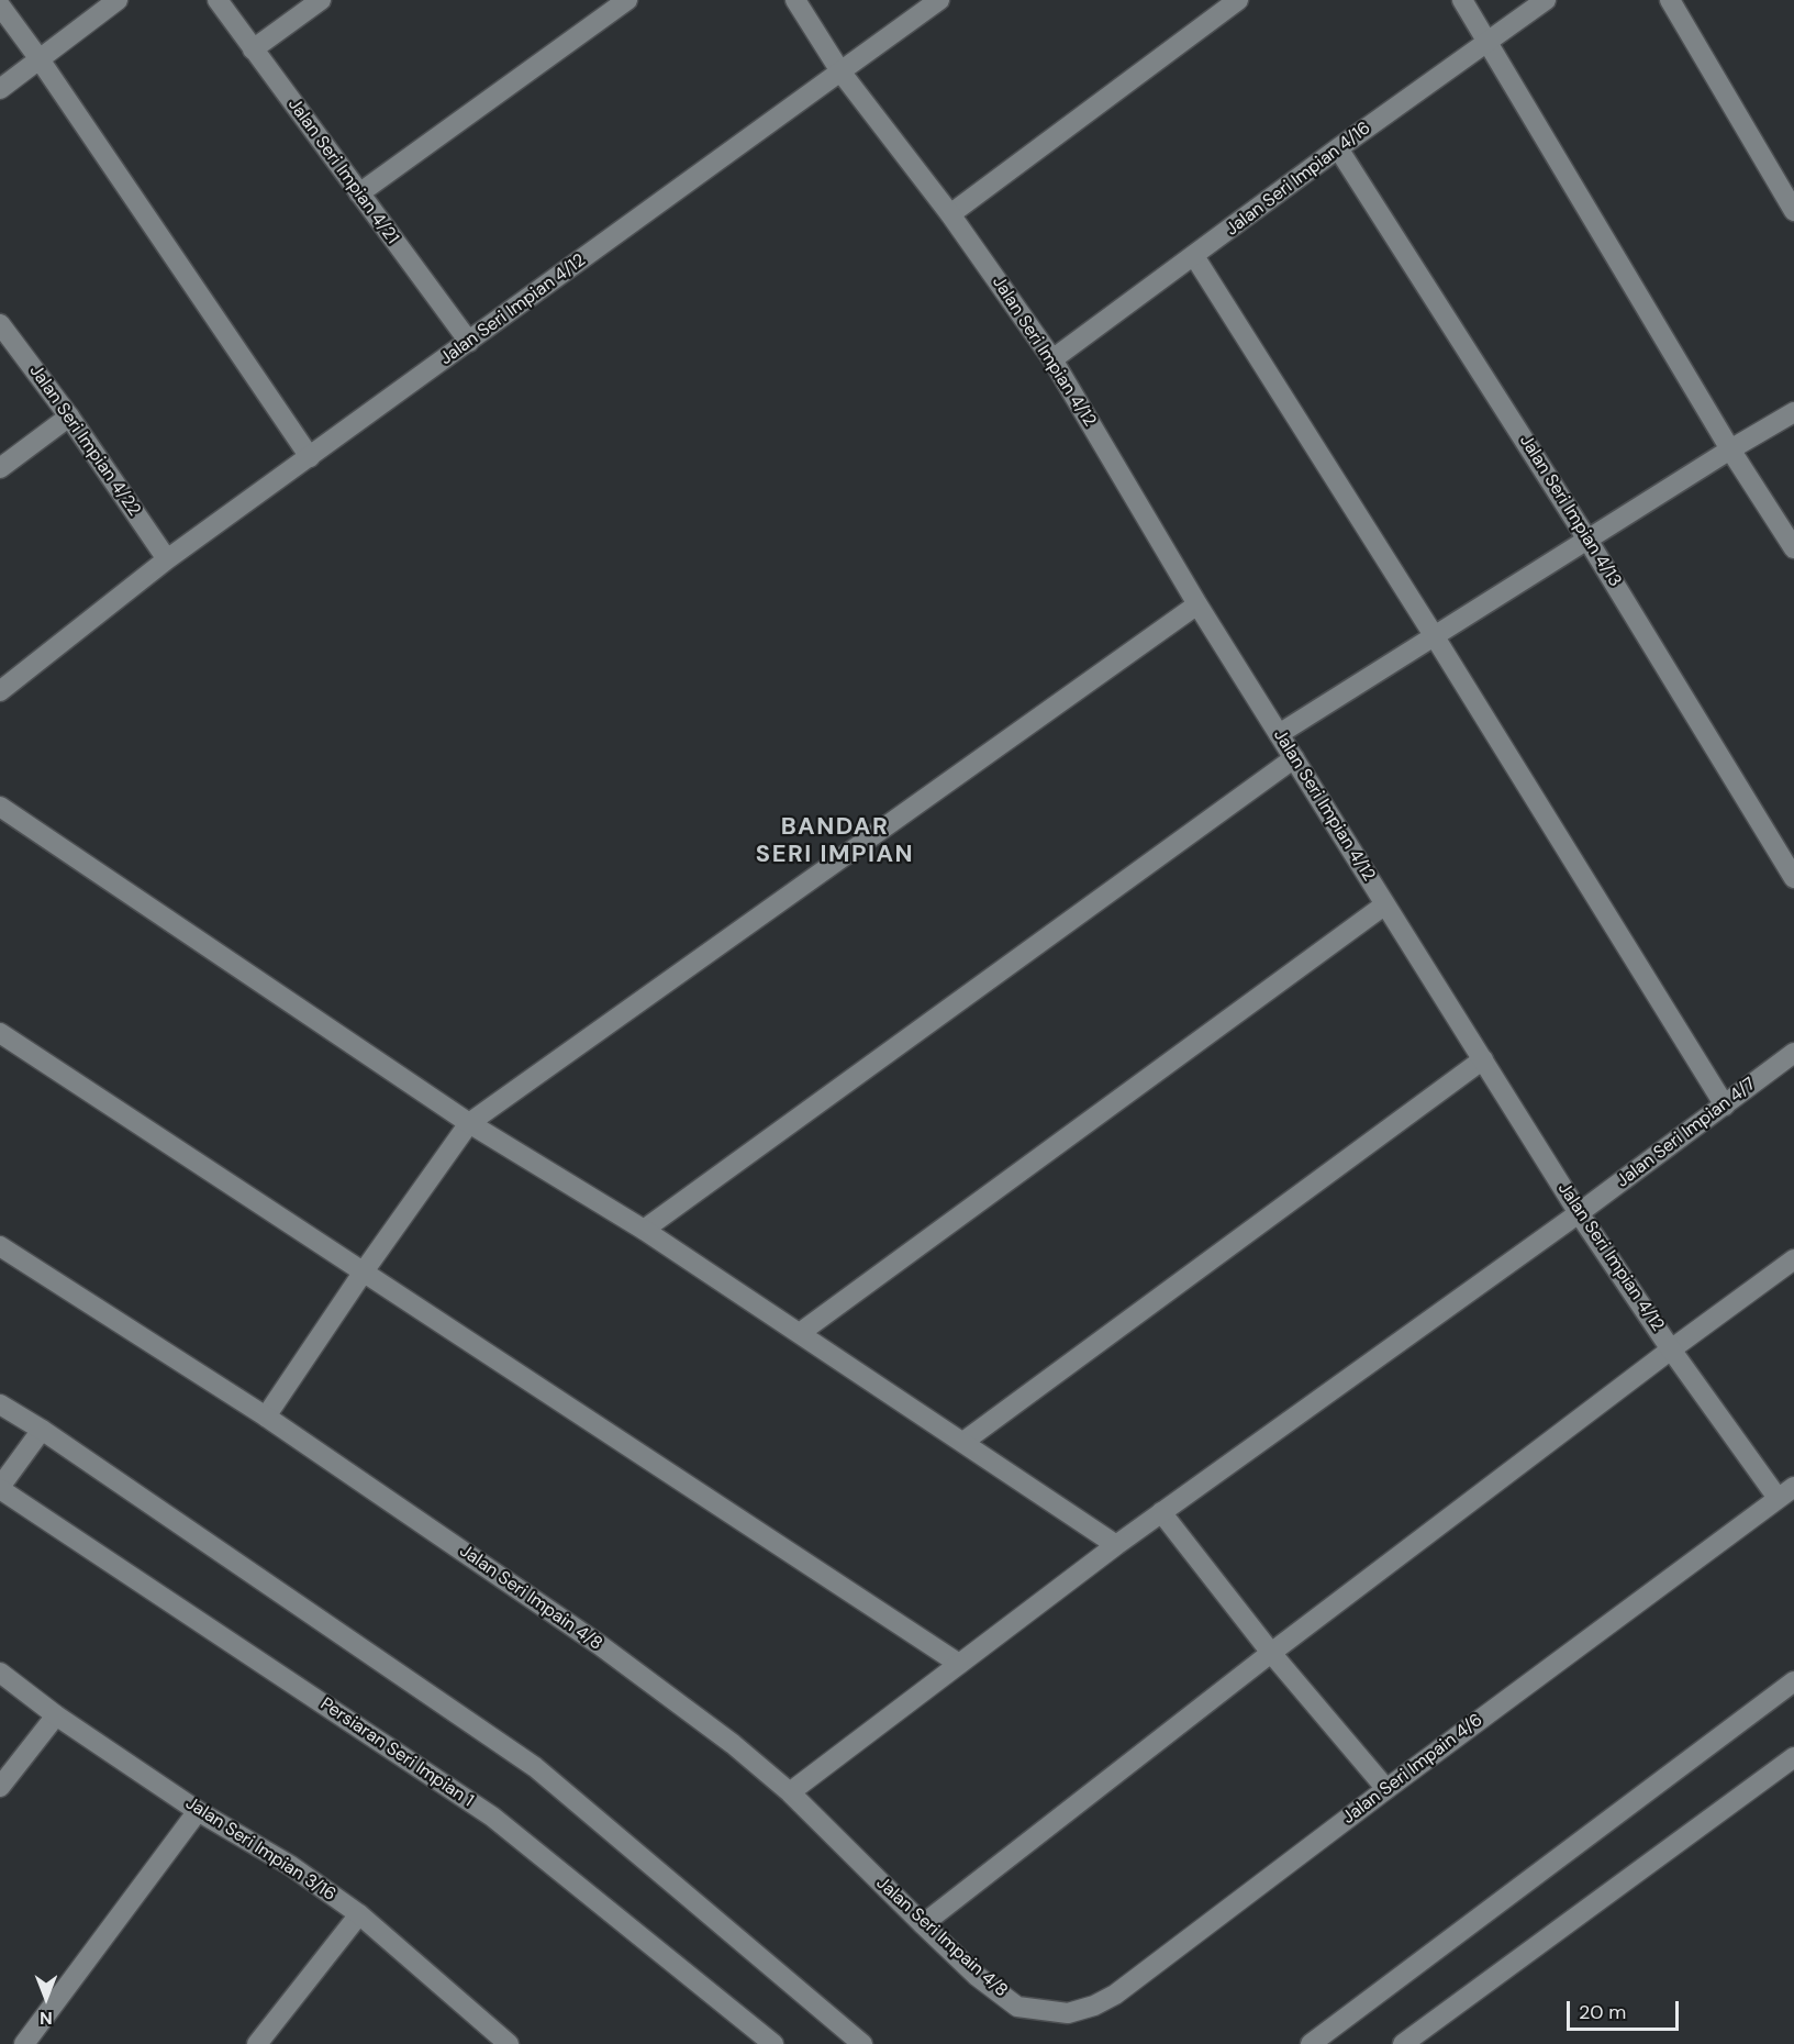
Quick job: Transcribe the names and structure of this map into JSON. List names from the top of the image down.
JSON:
{
  "streets": {
    "street": [
      "Jalan Seri Impian 4/21",
      "Jalan Seri Impian 4/16",
      "Jalan Seri Impian 4/12",
      "Jalan Seri Impian 4/22",
      "Jalan Seri Impian 4/13",
      "Jalan Seri Impian 4/7",
      "Jalan Seri Impain 4/8",
      "Persiaran Seri Impian 1",
      "Jalan Seri Impain 4/6",
      "Jalan Seri Impian 3/16"
    ]
  },
  "crossings": [
    ["Jalan Seri Impian 4/21", "Jalan Seri Impian 4/12"],
    ["Jalan Seri Impian 4/16", "Jalan Seri Impian 4/12"],
    ["Jalan Seri Impian 4/16", "Jalan Seri Impian 4/13"],
    ["Jalan Seri Impian 4/12", "Jalan Seri Impian 4/22"],
    ["Jalan Seri Impian 4/12", "Jalan Seri Impian 4/7"],
    ["Jalan Seri Impian 4/12", "Jalan Seri Impain 4/6"],
    ["Jalan Seri Impian 4/7", "Jalan Seri Impain 4/8"],
    ["Jalan Seri Impain 4/8", "Jalan Seri Impain 4/6"]
  ],
  "districts": ["BANDAR SERI IMPIAN"],
  "scale_bar": "20 m",
  "north": "bottom"
}
